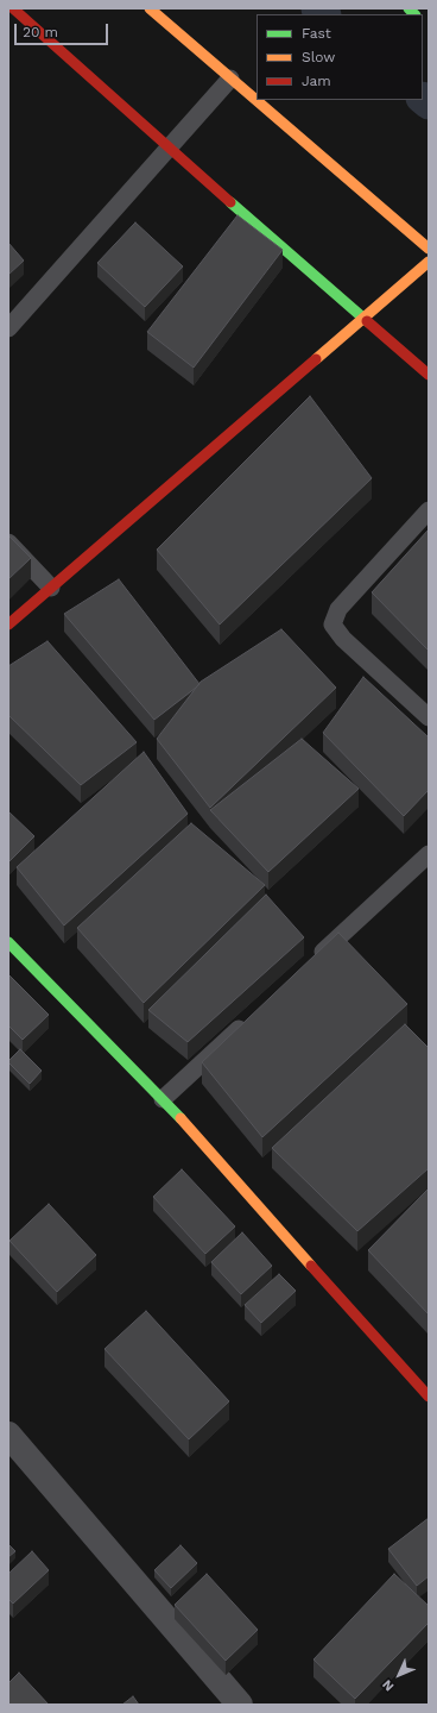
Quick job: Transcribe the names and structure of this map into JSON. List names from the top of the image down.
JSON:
{
  "legend": ["Fast", "Slow", "Jam"],
  "scale_bar": "20 m",
  "north": "bottom left"
}
